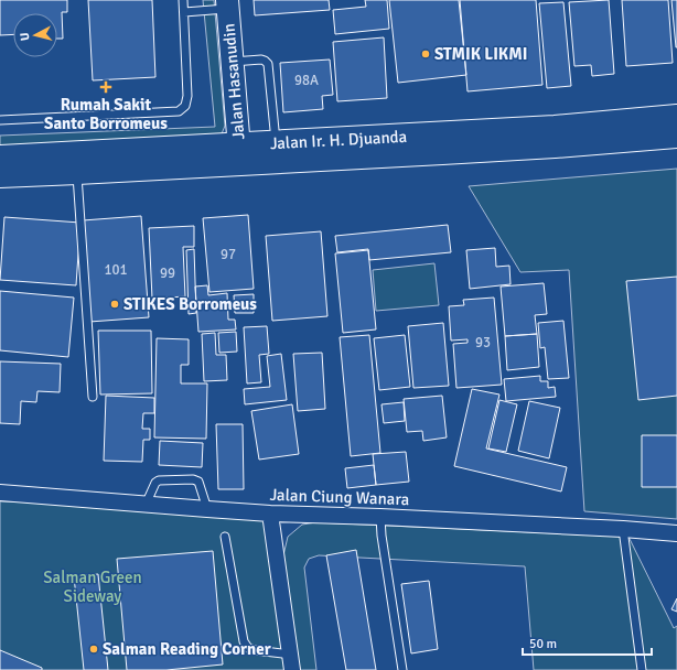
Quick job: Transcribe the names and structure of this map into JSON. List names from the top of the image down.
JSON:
{
  "streets": {
    "main road": ["Jalan Ir. H. Djuanda"],
    "street": ["Jalan Hasanudin", "Jalan Ciung Wanara"]
  },
  "crossings": [
    ["Jalan Hasanudin", "Jalan Ir. H. Djuanda"]
  ],
  "parks": ["Salman Green Sideway"],
  "places": {
    "other": ["STMIK LIKMI", "STIKES Borromeus", "Salman Reading Corner"],
    "health": ["Rumah Sakit Santo Borromeus"]
  },
  "house_numbers": [
    "98A",
    "97",
    "101",
    "99",
    "93"
  ],
  "scale_bar": "50 m",
  "north": "left"
}
